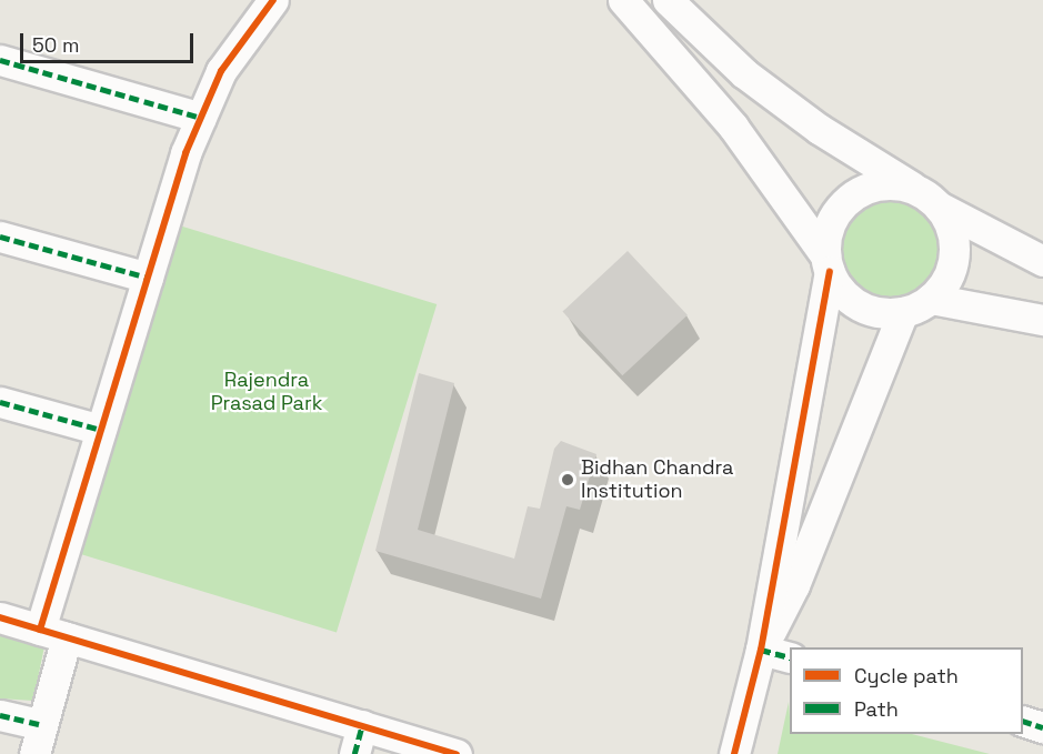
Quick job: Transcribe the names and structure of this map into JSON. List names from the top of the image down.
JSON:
{
  "parks": ["Rajendra Prasad Park"],
  "places": ["Bidhan Chandra Institution"],
  "legend": ["Cycle path", "Path"],
  "scale_bar": "50 m"
}
